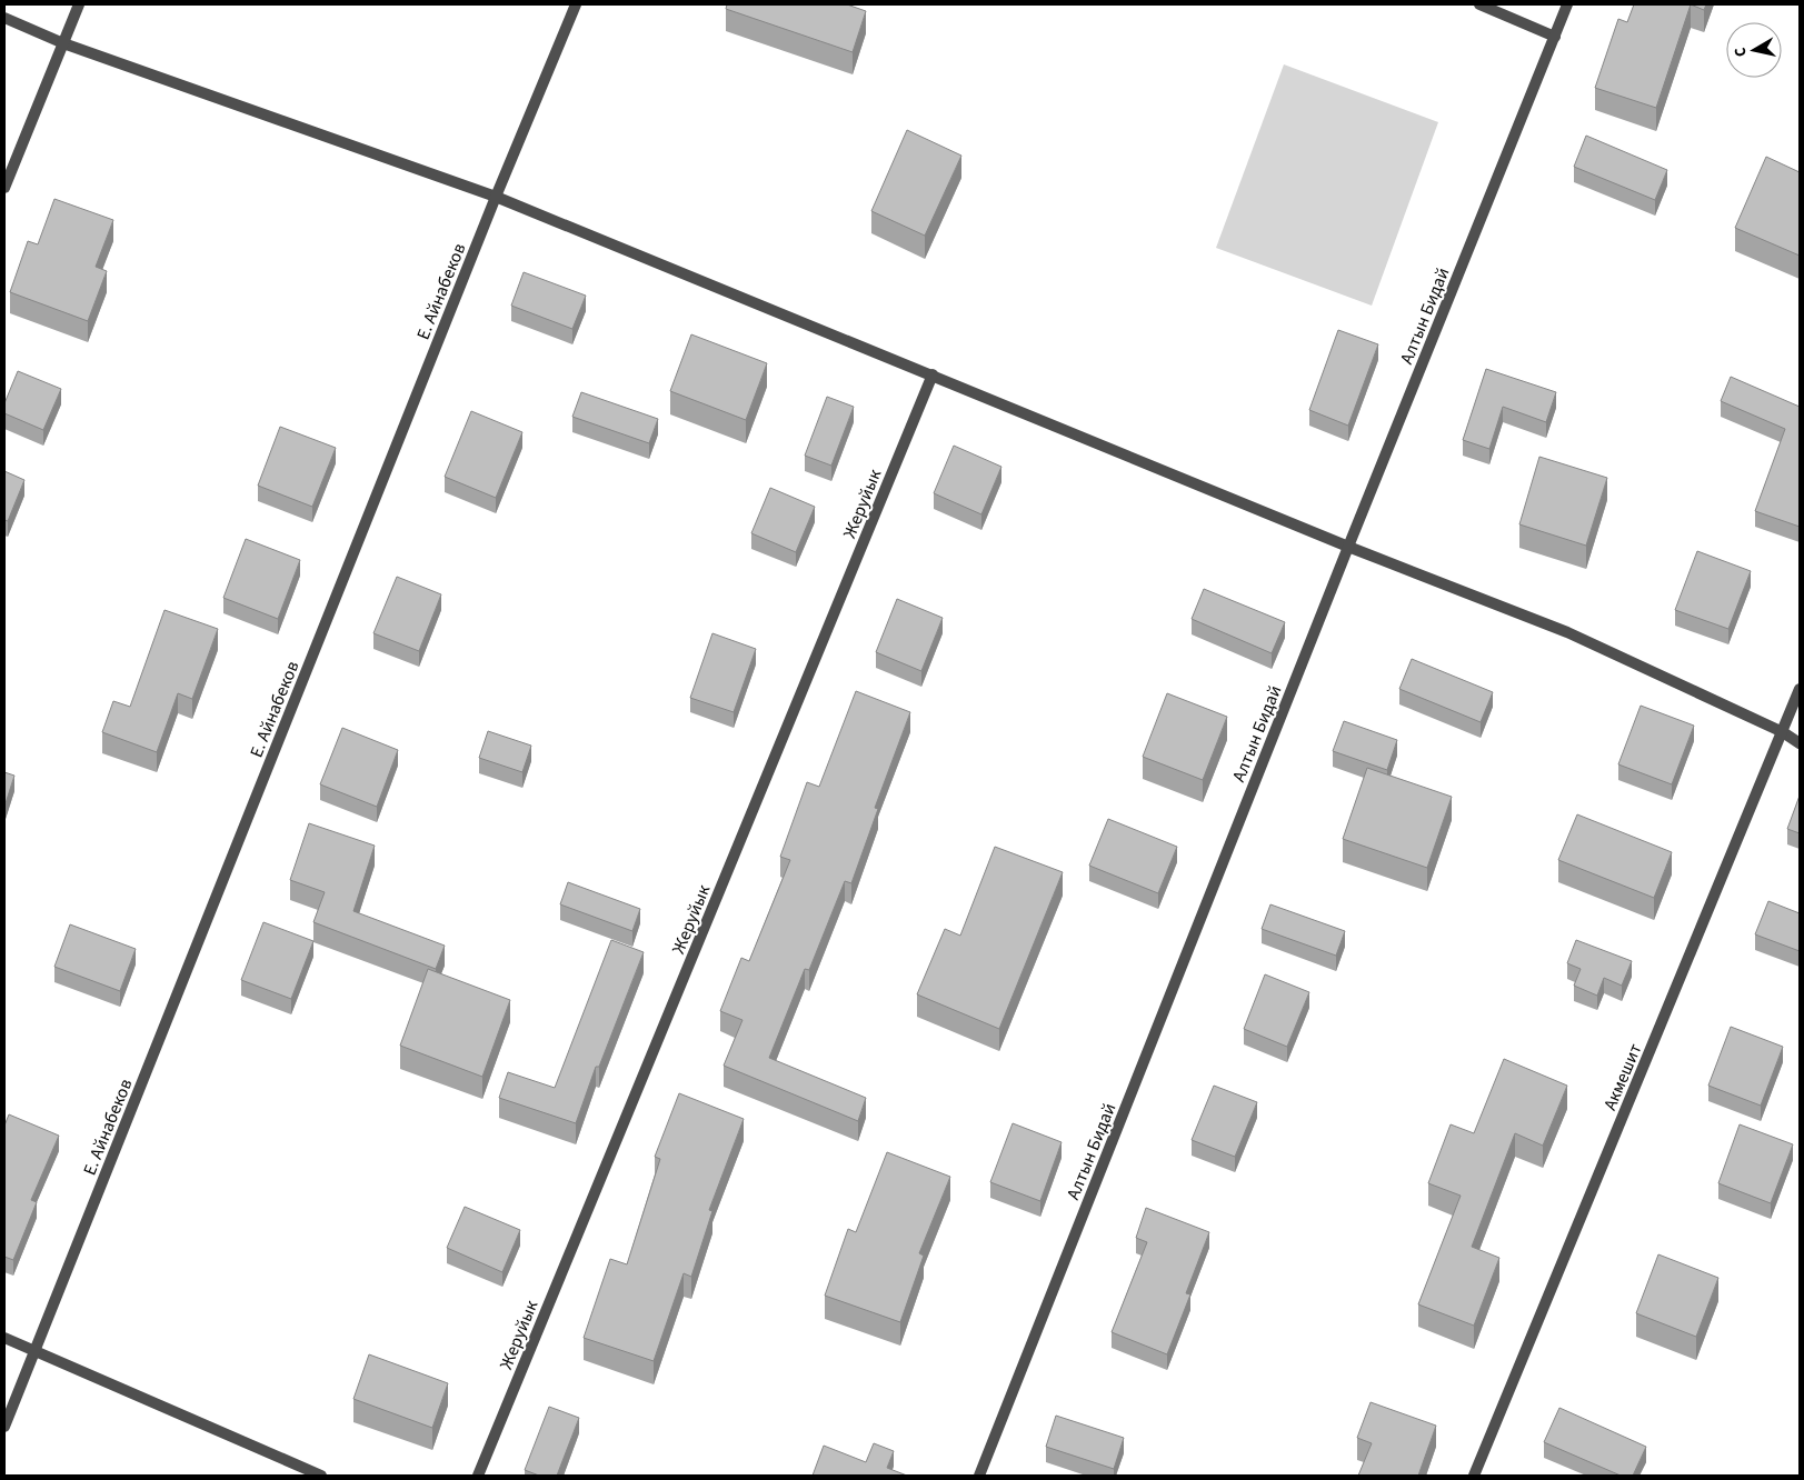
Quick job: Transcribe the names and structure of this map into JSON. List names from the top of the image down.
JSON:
{
  "streets": {
    "street": [
      "Е. Айнабеков",
      "Алтын Бидай",
      "Жеруйык",
      "Акмешит"
    ]
  },
  "north": "left"
}
